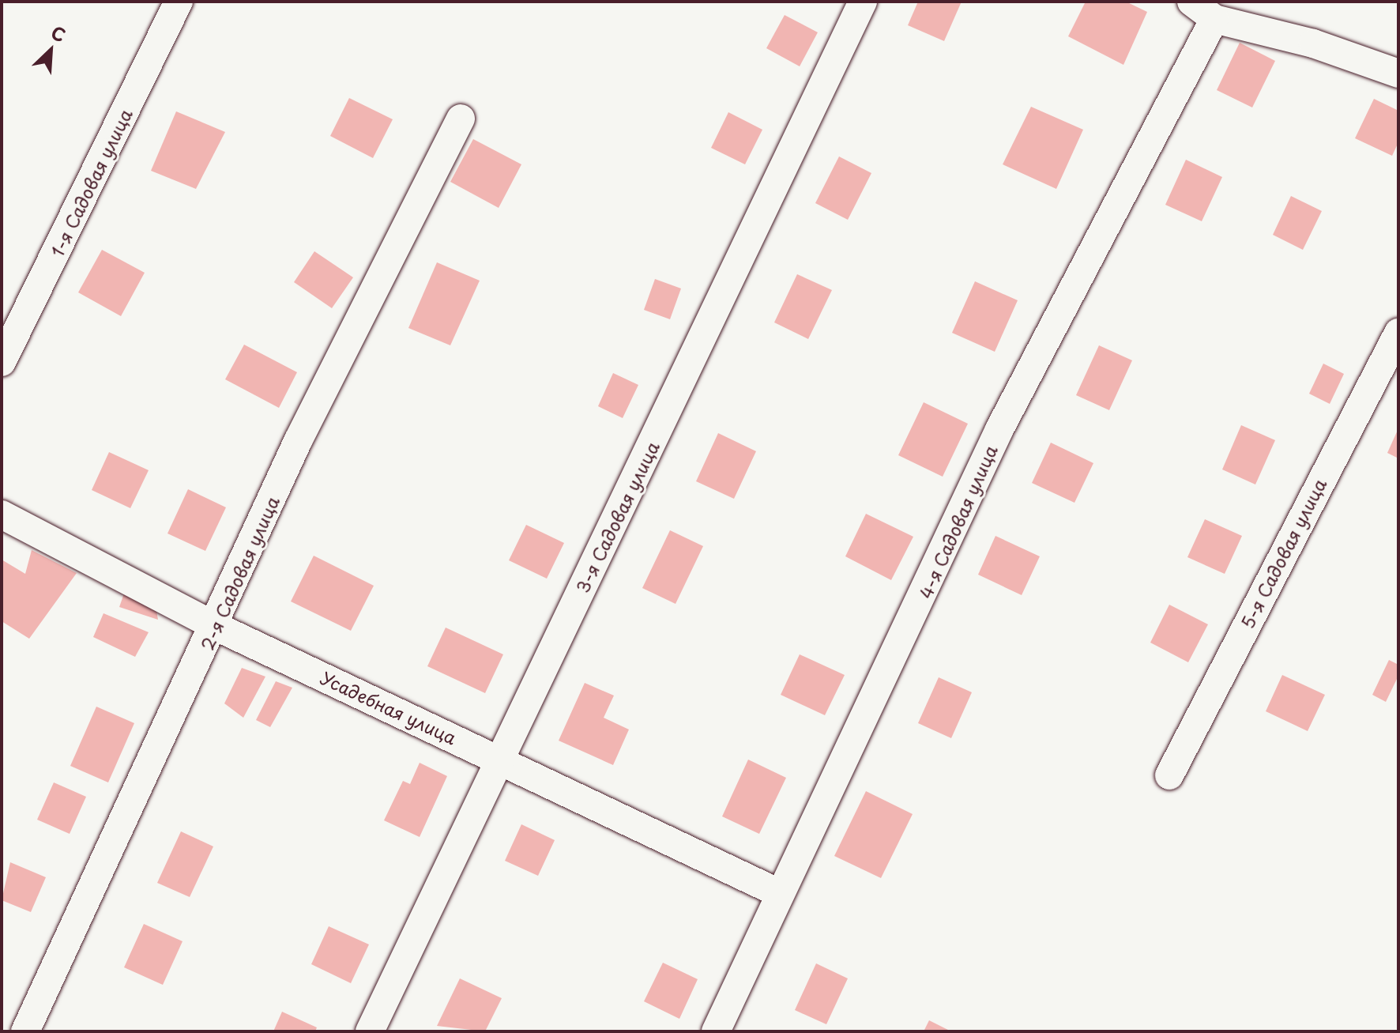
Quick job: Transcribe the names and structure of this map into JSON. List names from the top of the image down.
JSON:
{
  "streets": {
    "street": [
      "1-я Садовая улица",
      "3-я Садовая улица",
      "4-я Садовая улица",
      "5-я Садовая улица",
      "2-я Садовая улица",
      "Усадебная улица"
    ]
  },
  "crossings": [
    ["3-я Садовая улица", "Усадебная улица"],
    ["4-я Садовая улица", "Усадебная улица"],
    ["2-я Садовая улица", "Усадебная улица"]
  ],
  "north": "top right"
}
